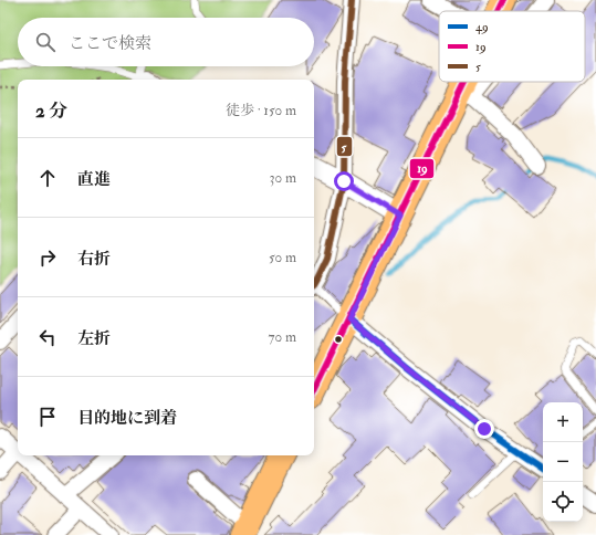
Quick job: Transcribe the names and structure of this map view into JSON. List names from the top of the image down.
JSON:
{
  "lines": ["transit line 19", "transit line 5", "transit line 49"],
  "legend": ["49", "19", "5"],
  "page": {
    "search": "ここで検索",
    "heading": ["2 分", "徒歩 · 150 m"],
    "list": [
      ["直進", "30 m"],
      ["右折", "50 m"],
      ["左折", "70 m"],
      "目的地に到着"
    ],
    "map_buttons": ["+", "−"]
  }
}
